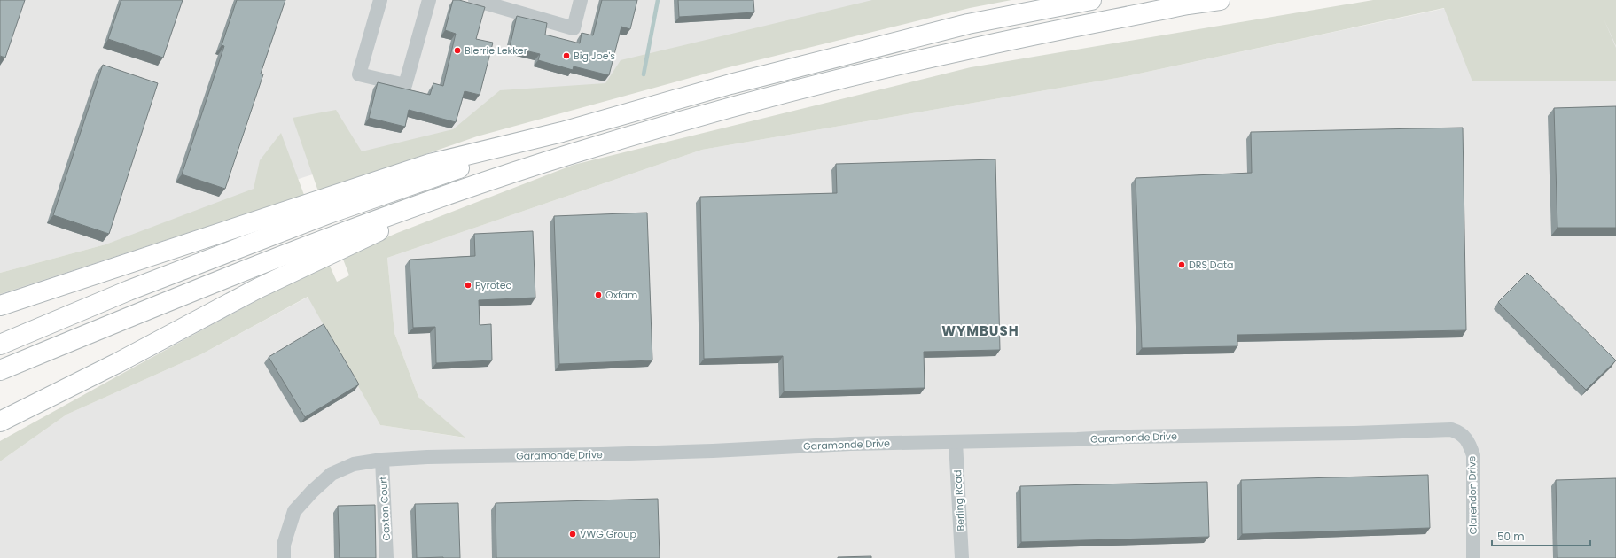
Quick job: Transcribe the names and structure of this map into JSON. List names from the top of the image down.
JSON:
{
  "streets": {
    "street": [
      "Garamonde Drive",
      "Clarendon Drive",
      "Berling Road",
      "Caxton Court"
    ]
  },
  "crossings": [
    ["Garamonde Drive", "Clarendon Drive"],
    ["Garamonde Drive", "Berling Road"],
    ["Garamonde Drive", "Caxton Court"]
  ],
  "districts": ["WYMBUSH"],
  "places": [
    "Blerrie Lekker",
    "Big Joe's",
    "DRS Data",
    "Pyrotec",
    "Oxfam",
    "VWG Group"
  ],
  "scale_bar": "50 m"
}
